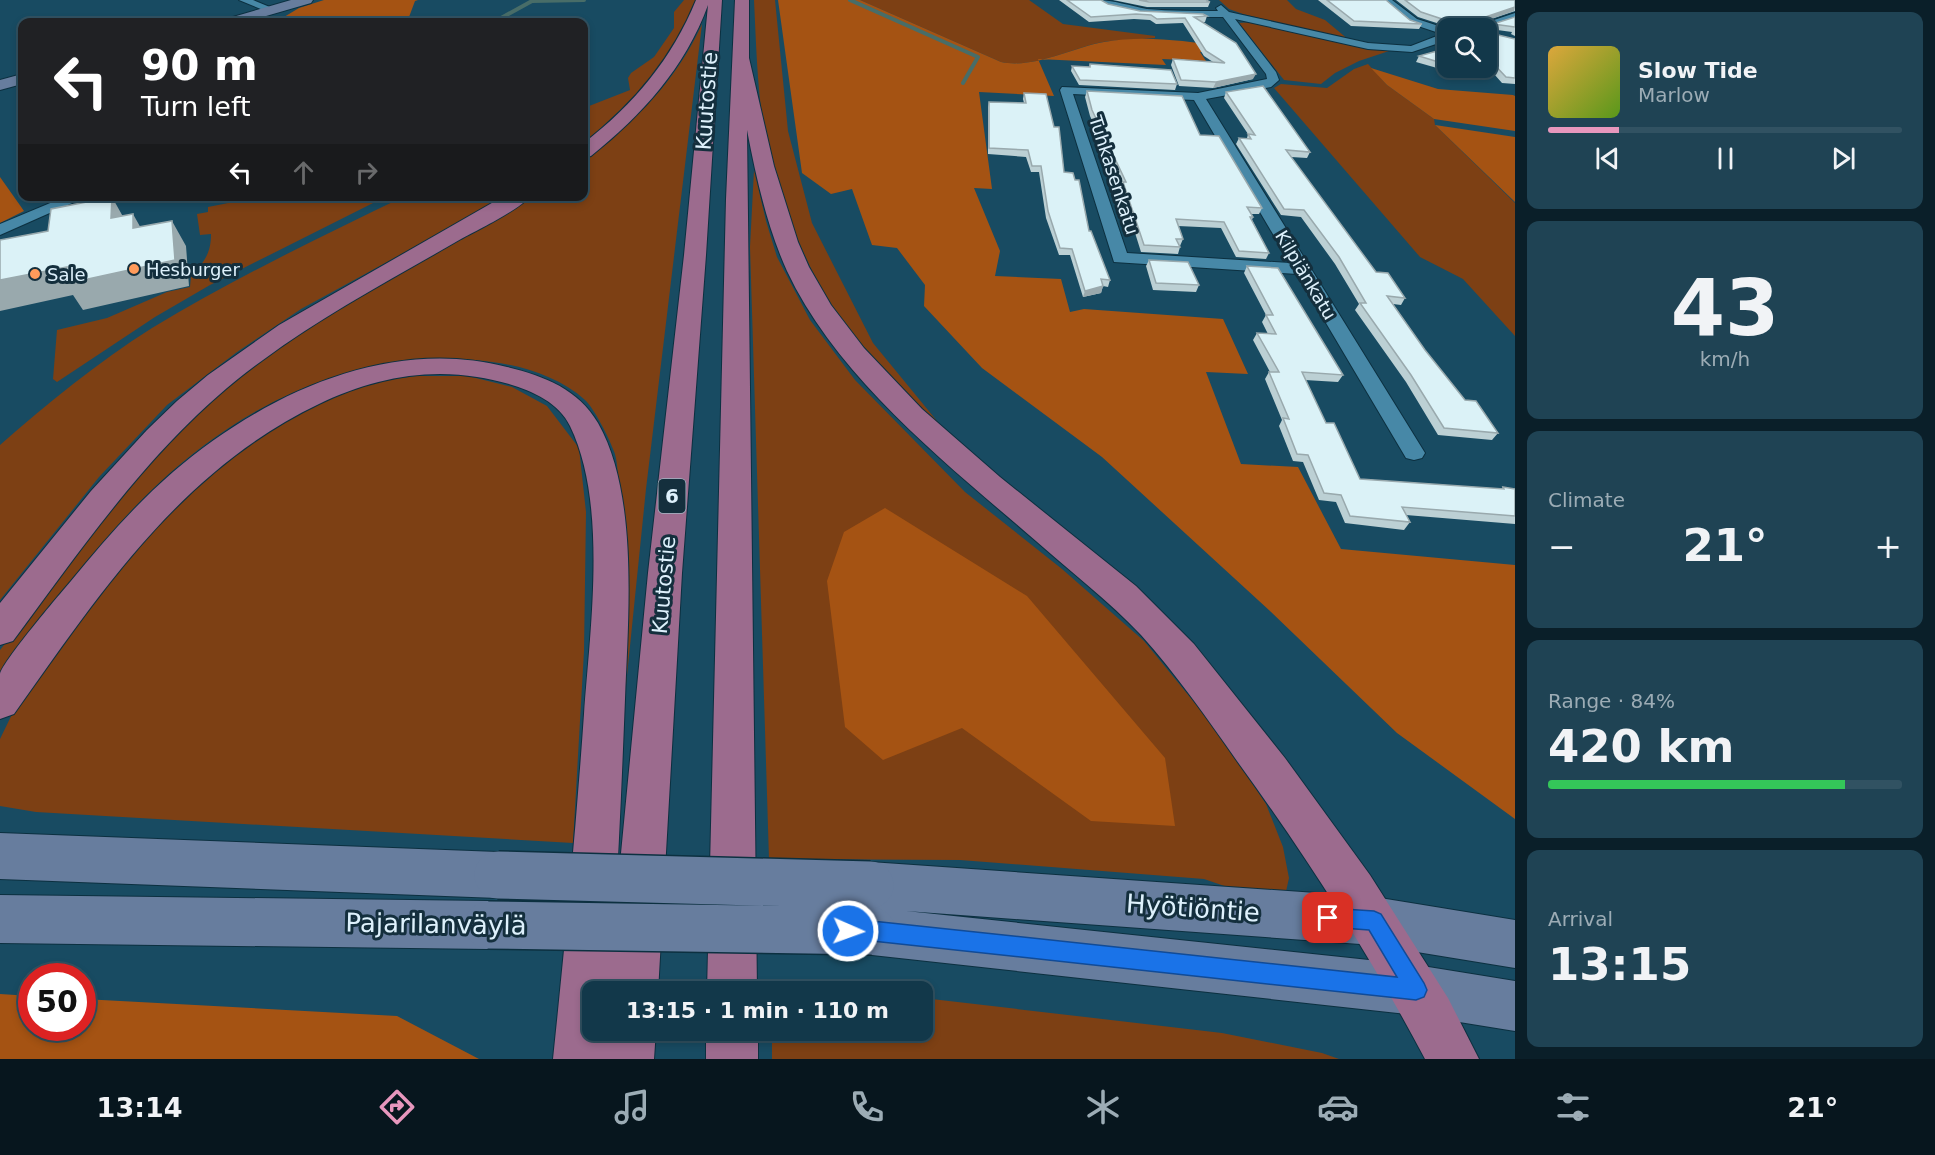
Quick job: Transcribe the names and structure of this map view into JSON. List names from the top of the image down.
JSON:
{
  "streets": {
    "highway": ["Kuutostie", "6"],
    "main road": ["Hyötiöntie", "Pajarilanväylä"],
    "street": ["Tuhkasenkatu", "Kilpiänkatu"]
  },
  "crossings": [
    ["Tuhkasenkatu", "Kilpiänkatu"]
  ],
  "places": ["Hesburger", "Sale"],
  "page": {
    "turn": ["90 m", "Turn left"],
    "song": ["Slow Tide", "Marlow"],
    "tile": [
      ["43", "km/h"],
      "Climate",
      ["Range · 84%", "420 km"],
      ["Arrival", "13:15"]
    ],
    "heat": ["−", "21°", "+"],
    "limit": "50",
    "trip": "13:15 · 1 min · 110 m",
    "tabs": ["13:14", "21°"]
  }
}
